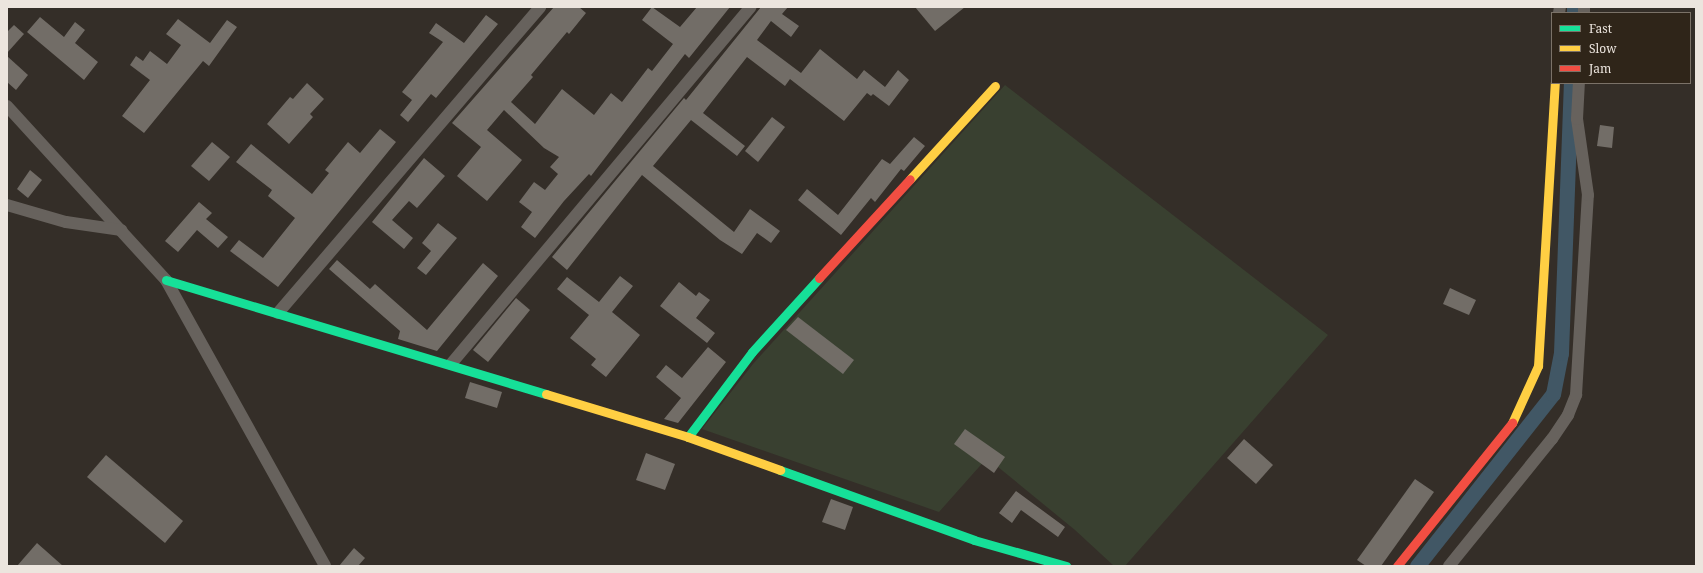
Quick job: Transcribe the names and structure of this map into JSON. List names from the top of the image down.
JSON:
{
  "legend": ["Fast", "Slow", "Jam"]
}
